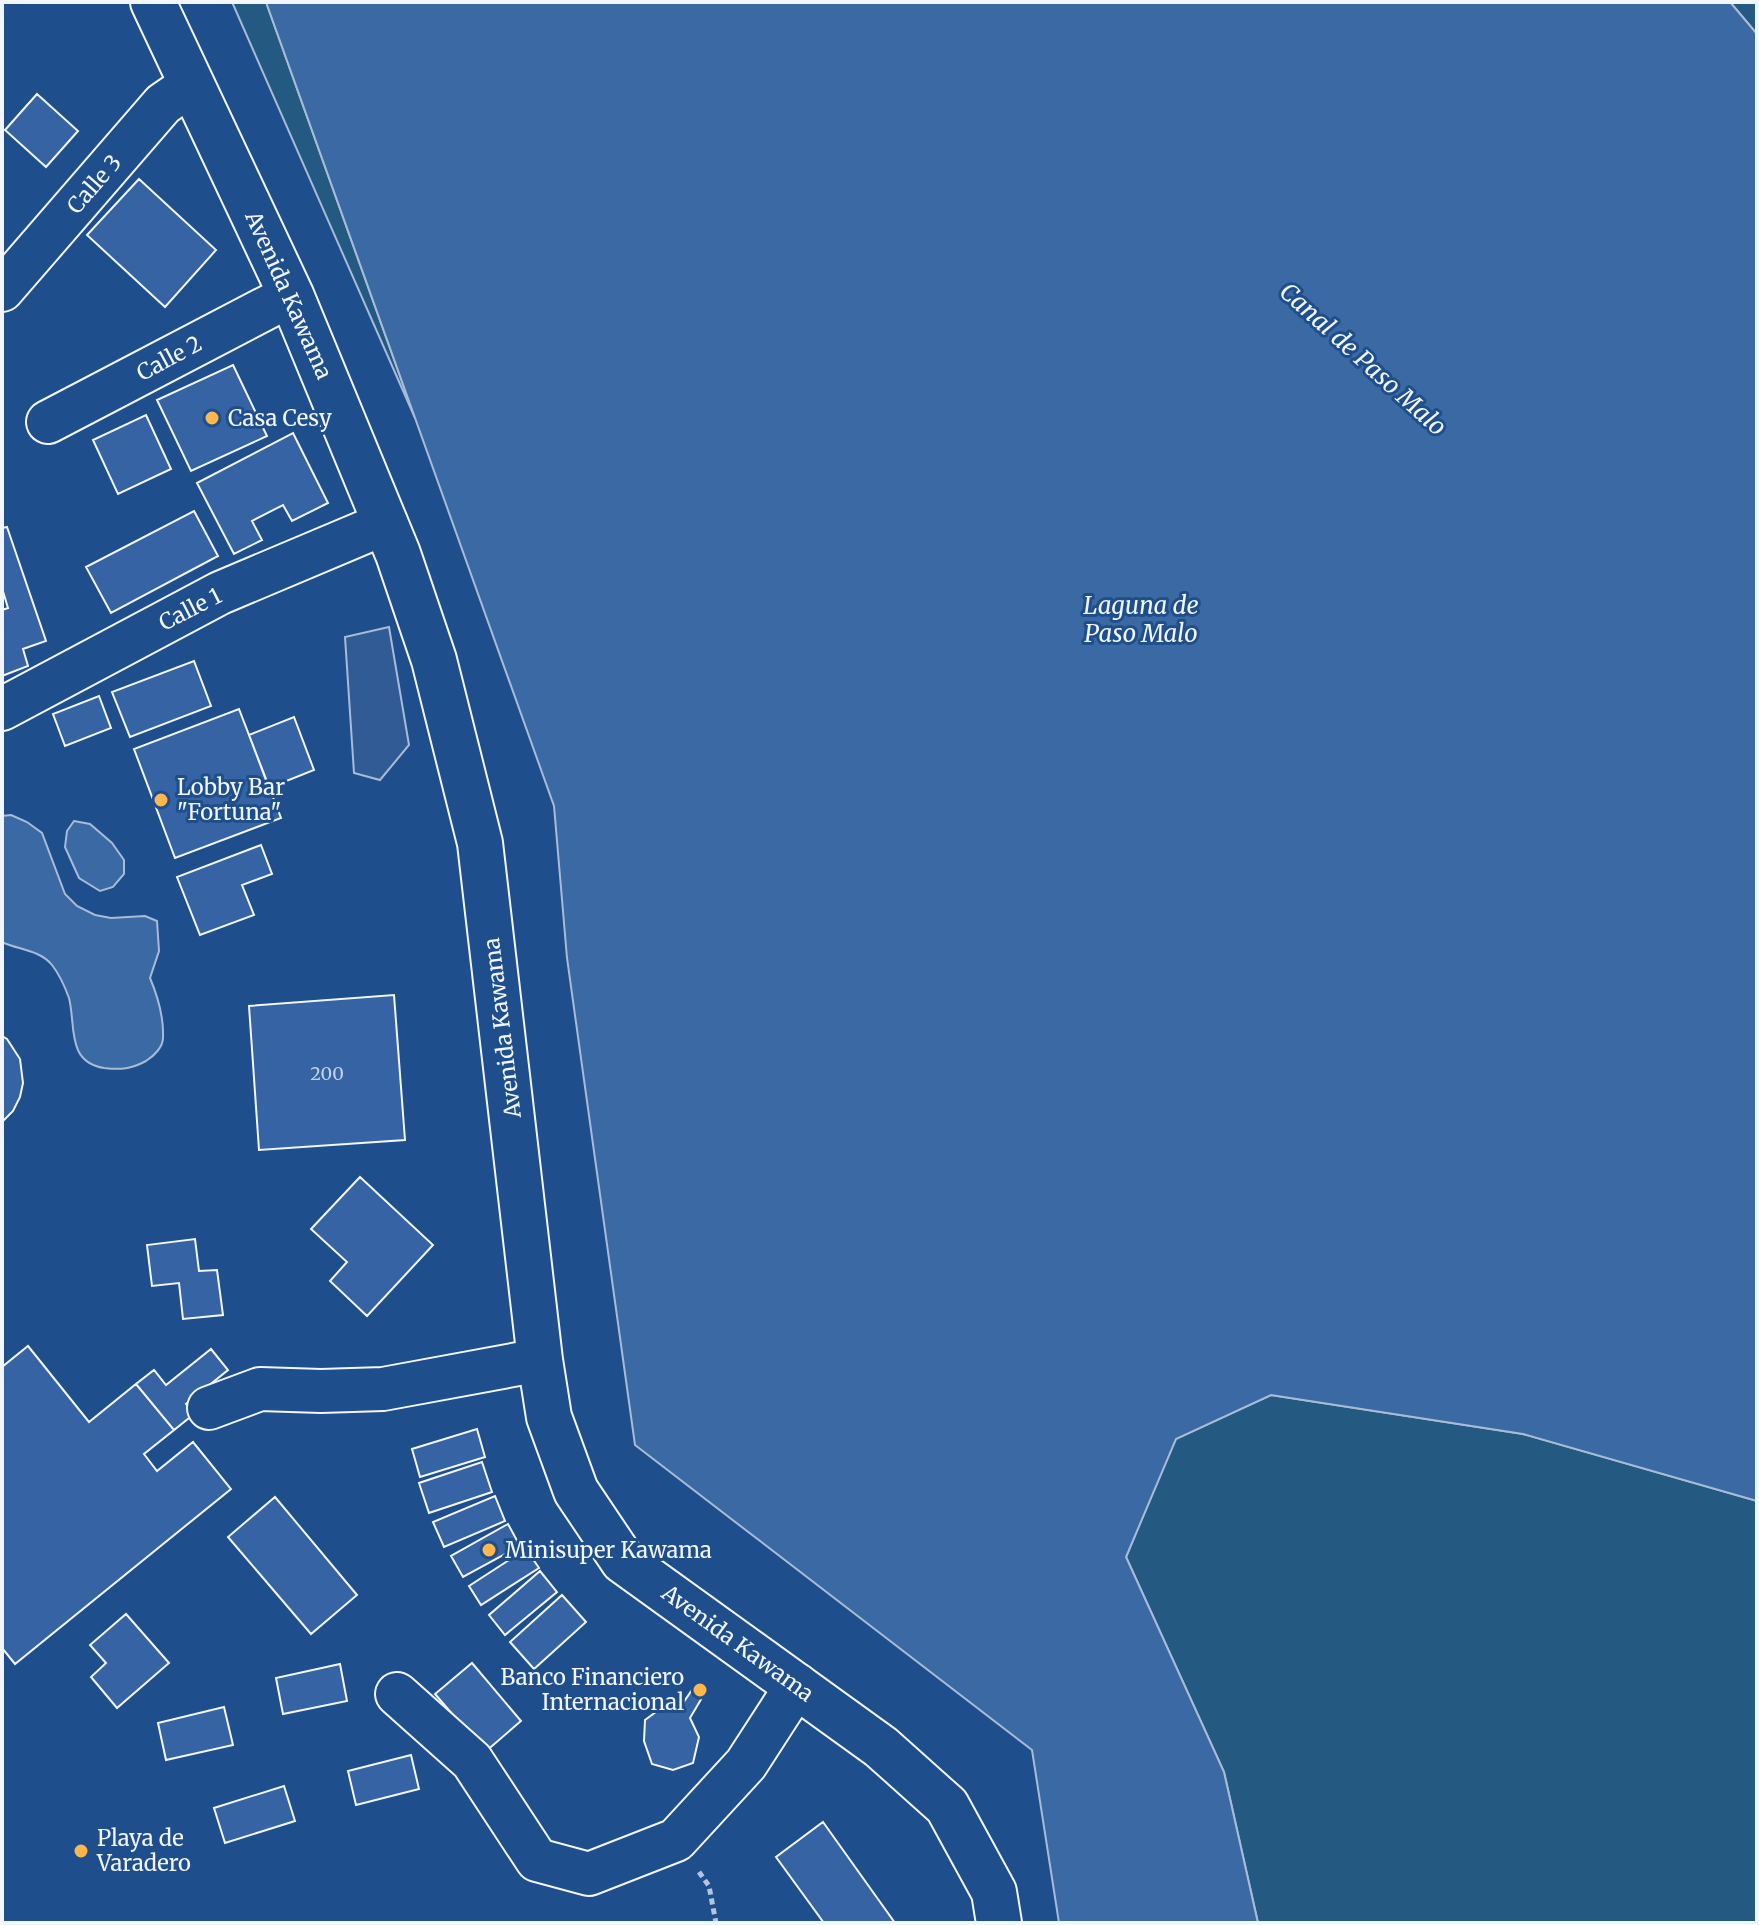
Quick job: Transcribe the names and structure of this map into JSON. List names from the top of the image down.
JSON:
{
  "streets": {
    "main road": ["Avenida Kawama"],
    "lane": ["Calle 3", "Calle 2", "Calle 1"]
  },
  "crossings": [
    ["Calle 3", "Avenida Kawama"],
    ["Avenida Kawama", "Calle 2"],
    ["Avenida Kawama", "Calle 1"]
  ],
  "water": ["Canal de Paso Malo", "Laguna de Paso Malo"],
  "places": [
    "Casa Cesy",
    "Lobby Bar \"Fortuna\"",
    "Minisuper Kawama",
    "Banco Financiero Internacional",
    "Playa de Varadero"
  ],
  "house_numbers": ["200"]
}
